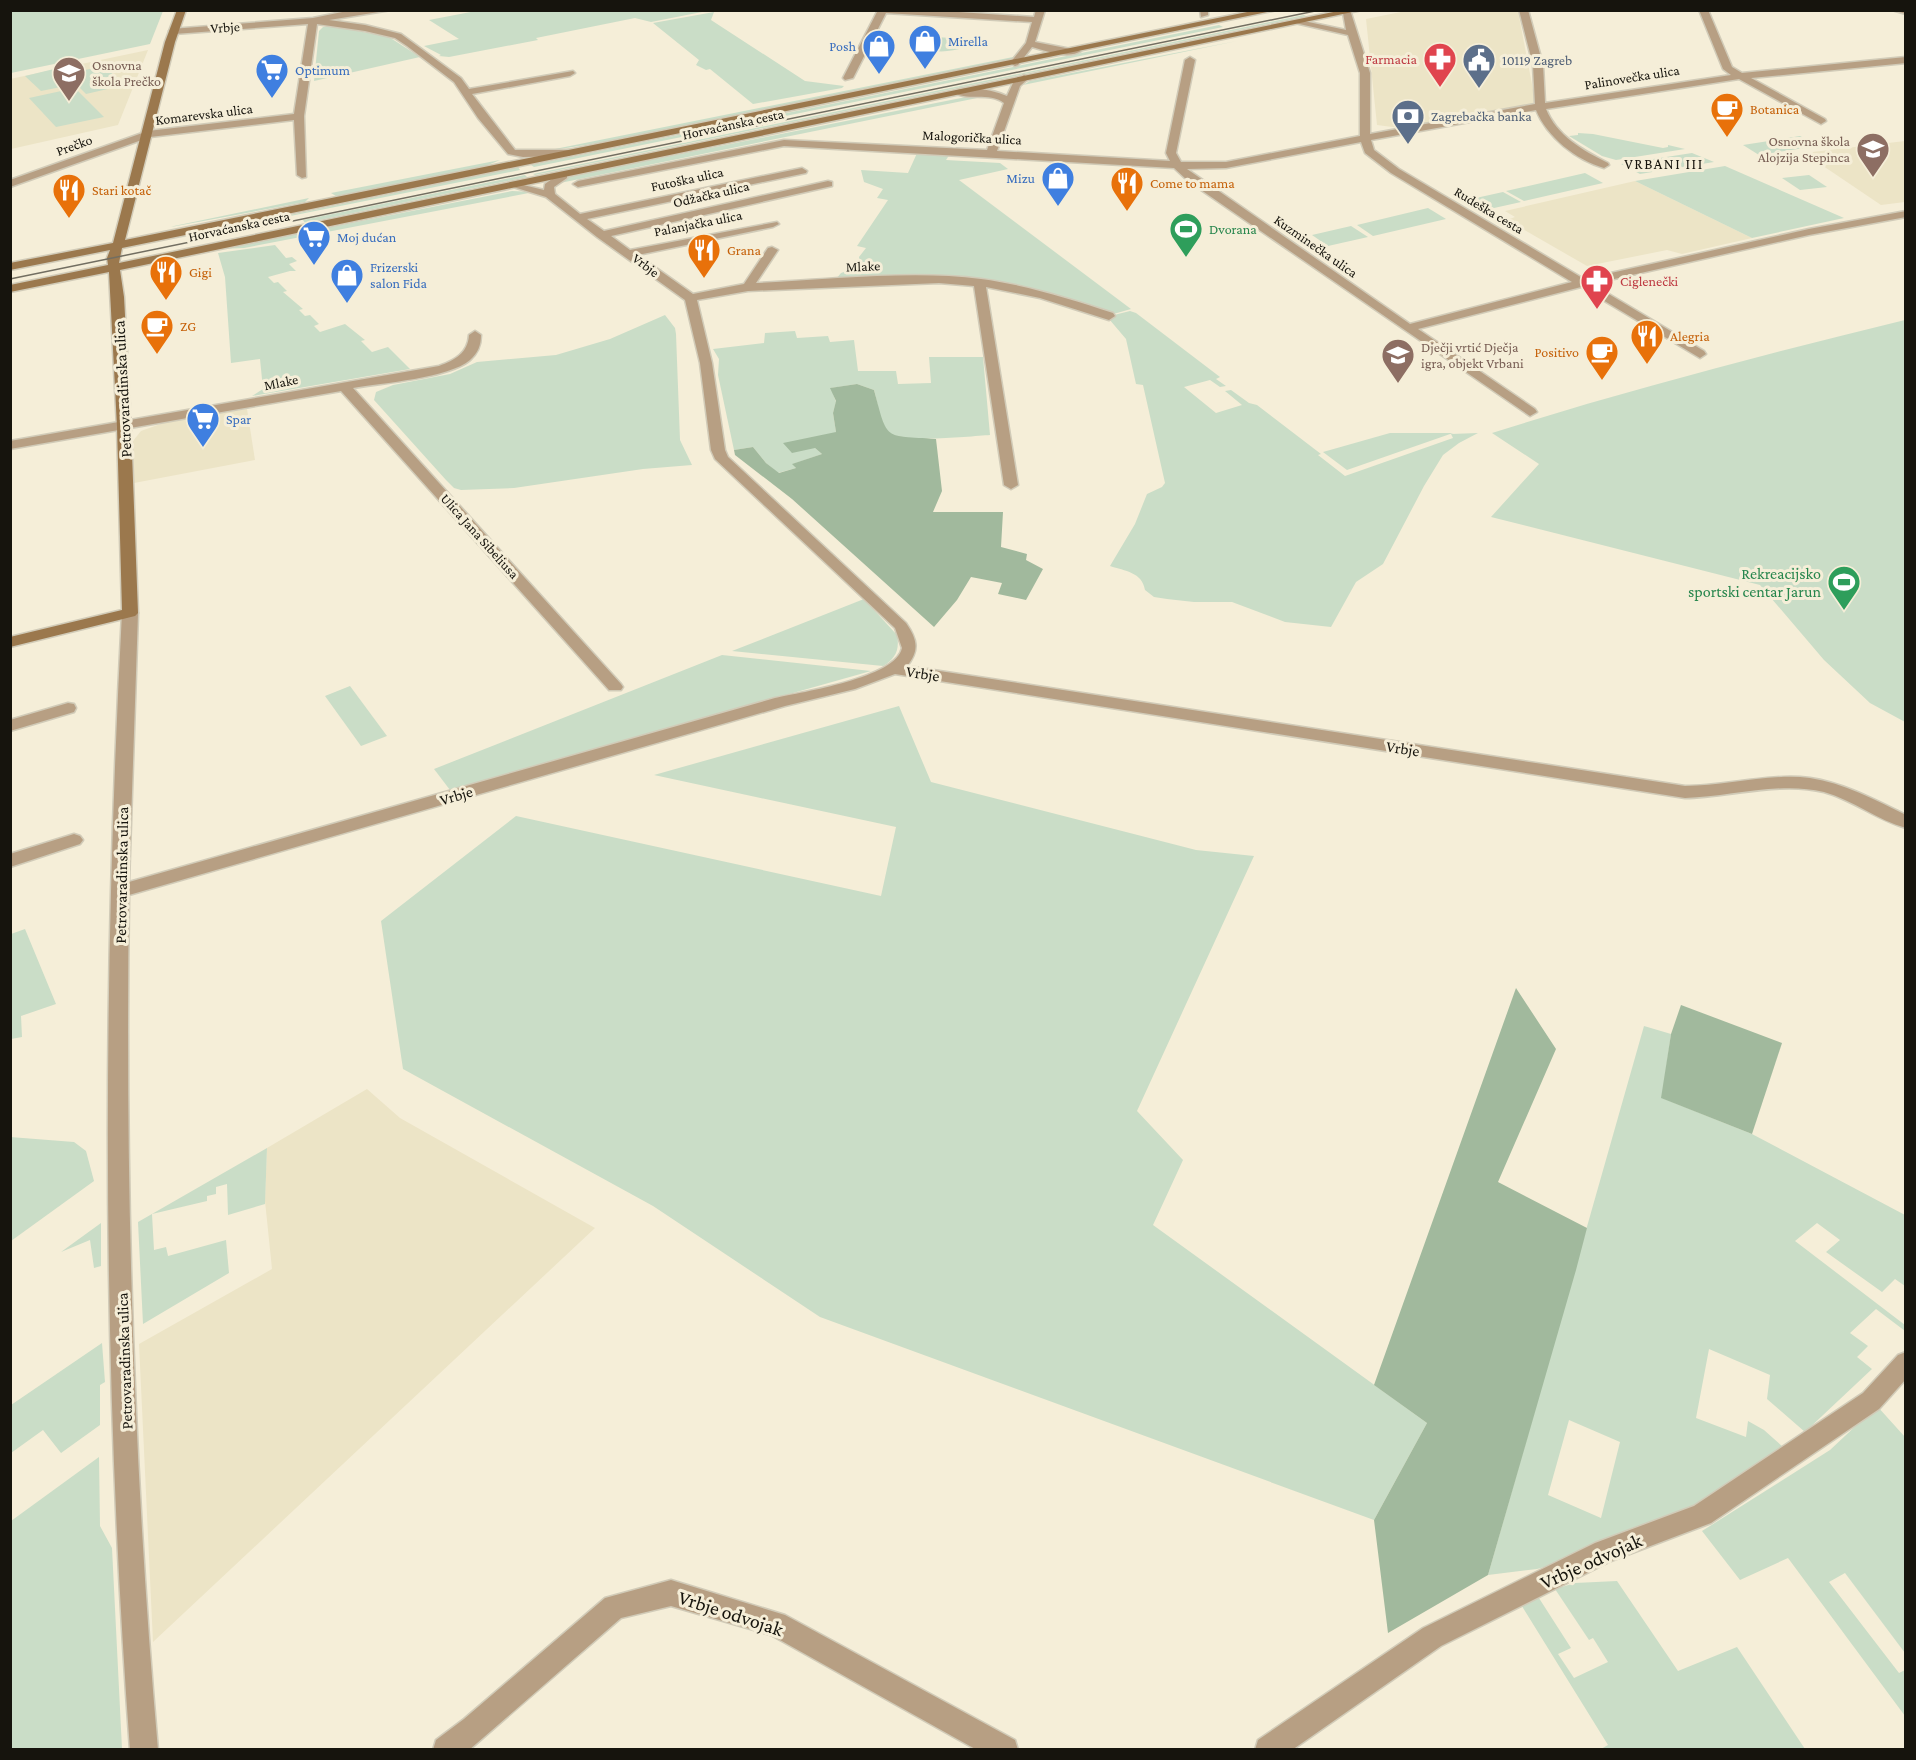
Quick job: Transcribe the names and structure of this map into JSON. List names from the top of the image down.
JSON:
{
  "streets": {
    "street": [
      "Vrbje",
      "Palinovečka ulica",
      "Komarevska ulica",
      "Horvaćanska cesta",
      "Malogorička ulica",
      "Prečko",
      "Futoška ulica",
      "Odžačka ulica",
      "Rudeška cesta",
      "Palanjačka ulica",
      "Kuzminečka ulica",
      "Mlake",
      "Petrovaradinska ulica",
      "Ulica Jana Sibeliusa",
      "Vrbje odvojak"
    ]
  },
  "crossings": [
    ["Vrbje", "Horvaćanska cesta"],
    ["Vrbje", "Futoška ulica"],
    ["Vrbje", "Odžačka ulica"],
    ["Vrbje", "Palanjačka ulica"],
    ["Vrbje", "Mlake"],
    ["Vrbje", "Petrovaradinska ulica"],
    ["Palinovečka ulica", "Malogorička ulica"],
    ["Palinovečka ulica", "Rudeška cesta"],
    ["Komarevska ulica", "Prečko"],
    ["Komarevska ulica", "Petrovaradinska ulica"],
    ["Horvaćanska cesta", "Petrovaradinska ulica"],
    ["Malogorička ulica", "Rudeška cesta"],
    ["Malogorička ulica", "Kuzminečka ulica"],
    ["Prečko", "Petrovaradinska ulica"],
    ["Mlake", "Petrovaradinska ulica"],
    ["Mlake", "Ulica Jana Sibeliusa"]
  ],
  "districts": ["VRBANI III"],
  "places": {
    "shop": [
      "Mirella",
      "Posh",
      "Mizu",
      "Frizerski salon Fida"
    ],
    "pharmacy": ["Farmacia", "Ciglenečki"],
    "public building": ["10119 Zagreb"],
    "supermarket": ["Optimum", "Moj dućan", "Spar"],
    "school or university": ["Osnovna škola Prečko", "Osnovna škola Alojzija Stepinca", "Dječji vrtić Dječja igra, objekt Vrbani"],
    "cafe": ["Botanica", "ZG", "Positivo"],
    "bank": ["Zagrebačka banka"],
    "restaurant": [
      "Come to mama",
      "Stari kotač",
      "Grana",
      "Gigi",
      "Alegria"
    ],
    "sports": ["Dvorana", "Rekreacijsko sportski centar Jarun"]
  }
}
